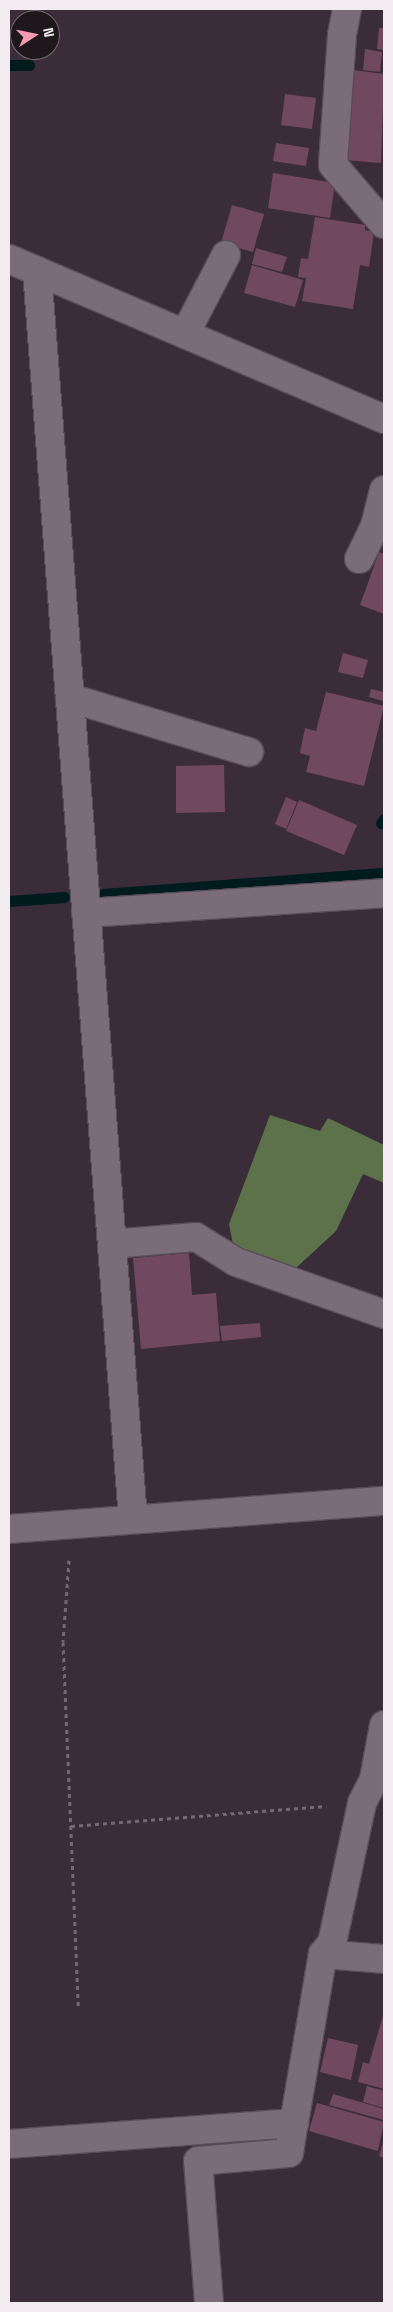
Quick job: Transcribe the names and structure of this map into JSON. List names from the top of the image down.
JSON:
{
  "north": "right"
}
